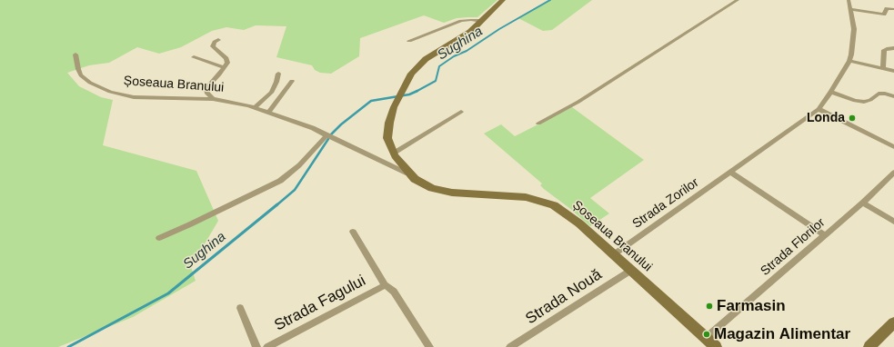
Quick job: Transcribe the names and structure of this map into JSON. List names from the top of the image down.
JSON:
{
  "streets": {
    "main road": ["Șoseaua Branului"],
    "street": [
      "Strada Zorilor",
      "Strada Florilor",
      "Strada Nouă",
      "Strada Fagului"
    ]
  },
  "crossings": [
    ["Șoseaua Branului", "Strada Zorilor"],
    ["Șoseaua Branului", "Strada Florilor"],
    ["Șoseaua Branului", "Strada Nouă"]
  ],
  "water": ["Sughina"],
  "places": ["Londa", "Farmasin", "Magazin Alimentar"]
}
